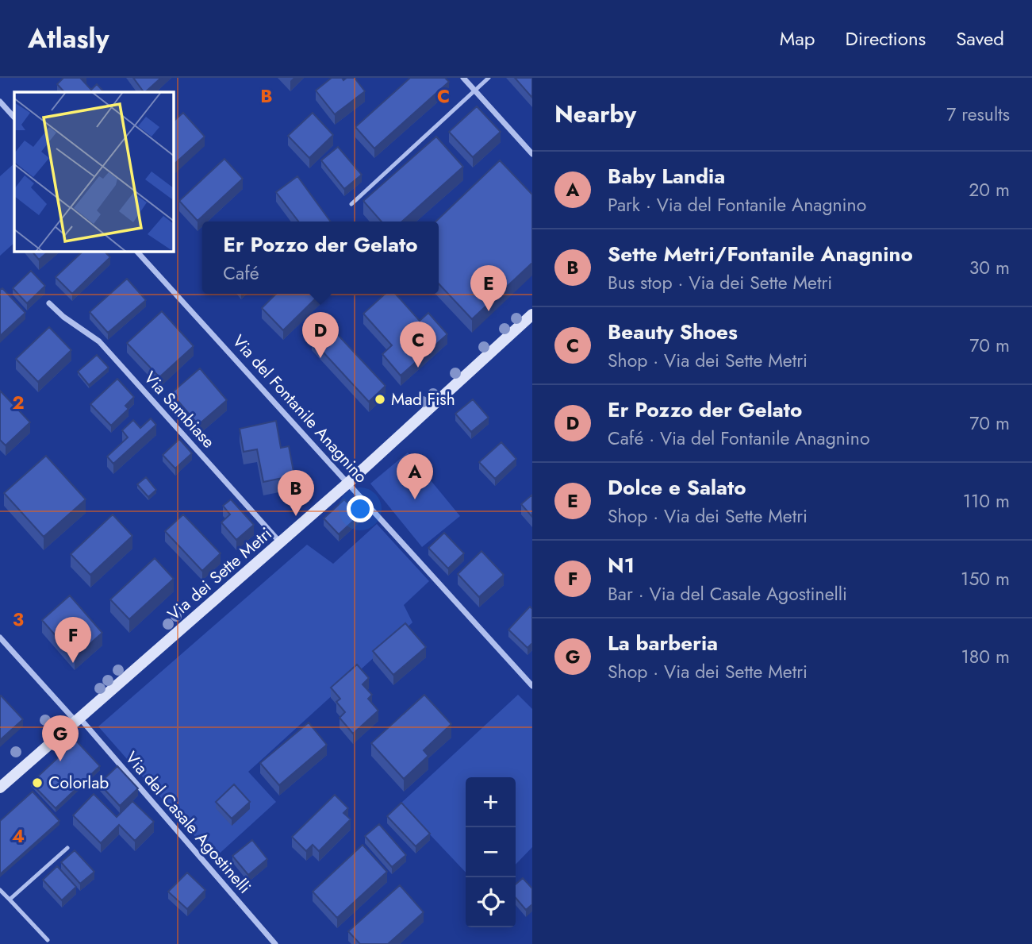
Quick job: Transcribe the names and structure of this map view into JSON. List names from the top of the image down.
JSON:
{
  "streets": {
    "street": [
      "Via del Fontanile Anagnino",
      "Via Sambiase",
      "Via dei Sette Metri",
      "Via del Casale Agostinelli"
    ]
  },
  "crossings": [
    ["Via del Fontanile Anagnino", "Via dei Sette Metri"],
    ["Via Sambiase", "Via dei Sette Metri"],
    ["Via dei Sette Metri", "Via del Casale Agostinelli"]
  ],
  "places": ["Mad Fish", "Colorlab"],
  "page": {
    "header": "Atlasly",
    "nav": ["Map", "Directions", "Saved"],
    "heading": ["Nearby", "7 results"],
    "list": [
      {
        "mark": "A",
        "name": "Baby Landia",
        "note": "Park · Via del Fontanile Anagnino",
        "value": "20 m"
      },
      {
        "mark": "B",
        "name": "Sette Metri/Fontanile Anagnino",
        "note": "Bus stop · Via dei Sette Metri",
        "value": "30 m"
      },
      {
        "mark": "C",
        "name": "Beauty Shoes",
        "note": "Shop · Via dei Sette Metri",
        "value": "70 m"
      },
      {
        "mark": "D",
        "name": "Er Pozzo der Gelato",
        "note": "Café · Via del Fontanile Anagnino",
        "value": "70 m"
      },
      {
        "mark": "E",
        "name": "Dolce e Salato",
        "note": "Shop · Via dei Sette Metri",
        "value": "110 m"
      },
      {
        "mark": "F",
        "name": "N1",
        "note": "Bar · Via del Casale Agostinelli",
        "value": "150 m"
      },
      {
        "mark": "G",
        "name": "La barberia",
        "note": "Shop · Via dei Sette Metri",
        "value": "180 m"
      }
    ],
    "popup": ["Er Pozzo der Gelato", "Café"],
    "pins": [
      "E",
      "D",
      "C",
      "A",
      "B",
      "F",
      "G"
    ],
    "map_buttons": ["+", "−"]
  },
  "grid": {
    "columns": ["B", "C"],
    "rows": ["2", "3", "4"]
  }
}
